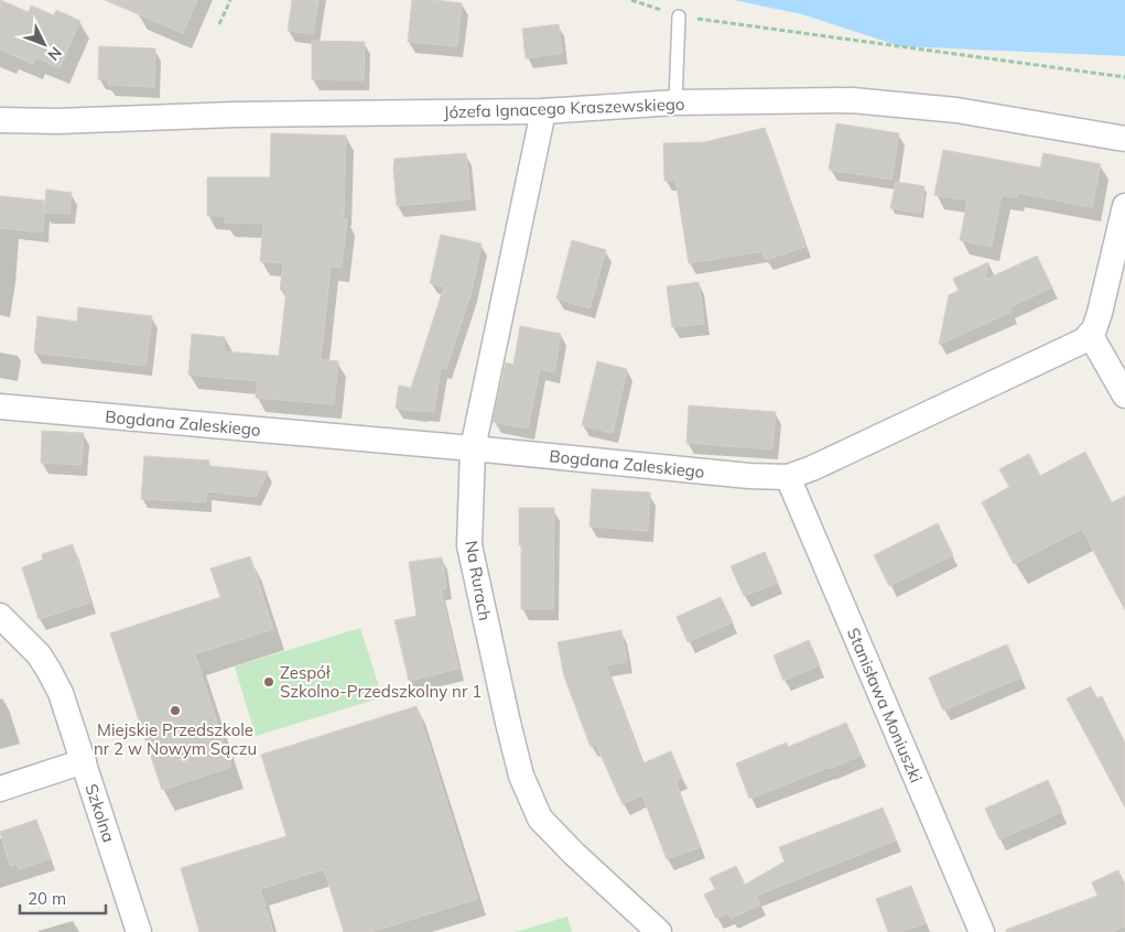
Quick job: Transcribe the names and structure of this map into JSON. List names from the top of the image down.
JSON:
{
  "streets": {
    "street": [
      "Józefa Ignacego Kraszewskiego",
      "Bogdana Zaleskiego",
      "Na Rurach",
      "Stanisława Moniuszki",
      "Szkolna"
    ]
  },
  "crossings": [
    ["Józefa Ignacego Kraszewskiego", "Na Rurach"],
    ["Bogdana Zaleskiego", "Na Rurach"],
    ["Bogdana Zaleskiego", "Stanisława Moniuszki"]
  ],
  "places": ["Zespół Szkolno-Przedszkolny nr 1", "Miejskie Przedszkole nr 2 w Nowym Sączu"],
  "scale_bar": "20 m",
  "north": "bottom right"
}
